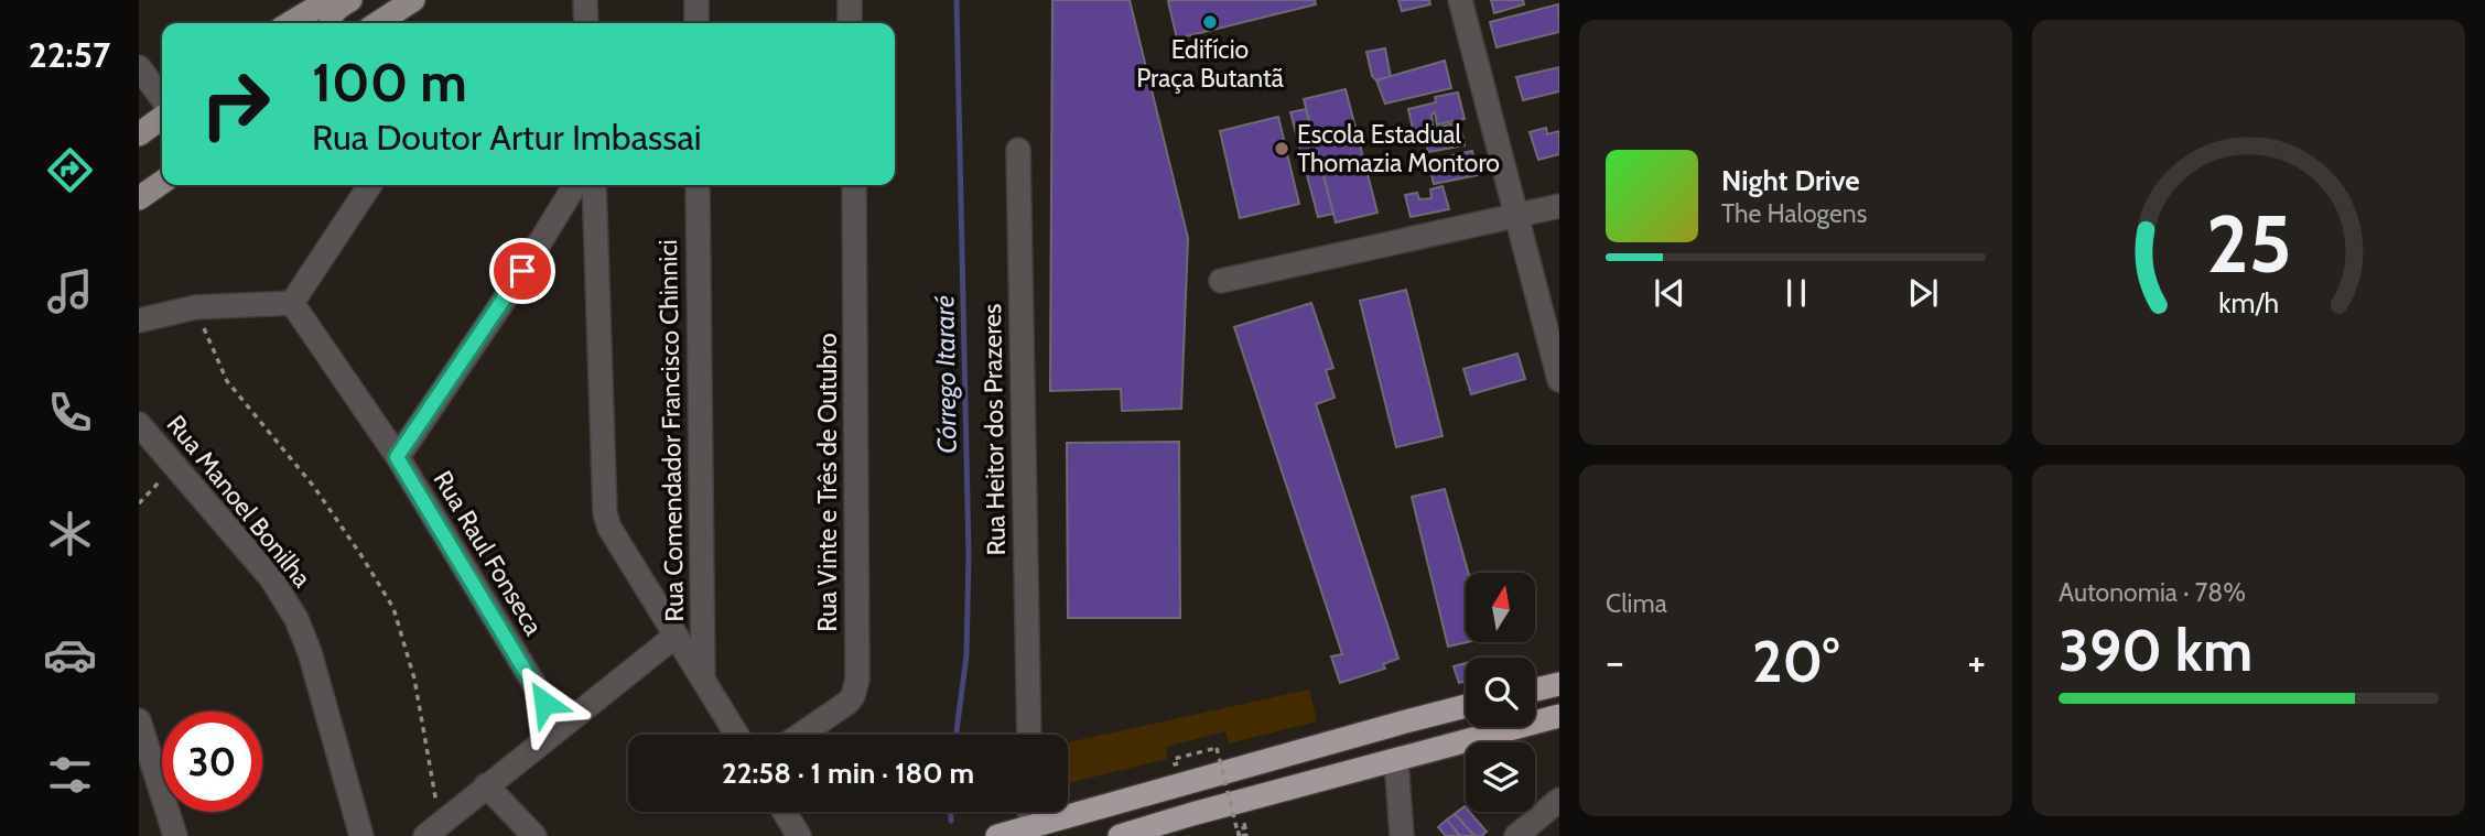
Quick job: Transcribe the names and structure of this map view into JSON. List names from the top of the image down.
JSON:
{
  "streets": {
    "street": [
      "Rua Heitor dos Prazeres",
      "Rua Comendador Francisco Chinnici",
      "Rua Vinte e Três de Outubro",
      "Rua Manoel Bonilha",
      "Rua Raul Fonseca"
    ]
  },
  "water": ["Córrego Itararé"],
  "places": ["Edifício Praça Butantã", "Escola Estadual Thomazia Montoro"],
  "north": "top",
  "page": {
    "tabs": "22:57",
    "turn": ["100 m", "Rua Doutor Artur Imbassai"],
    "song": ["Night Drive", "The Halogens"],
    "tile": [
      "Clima",
      ["Autonomia · 78%", "390 km"]
    ],
    "heat": ["−", "20°", "+"],
    "limit": "30",
    "trip": "22:58 · 1 min · 180 m",
    "gauge": ["25", "km/h"]
  }
}
